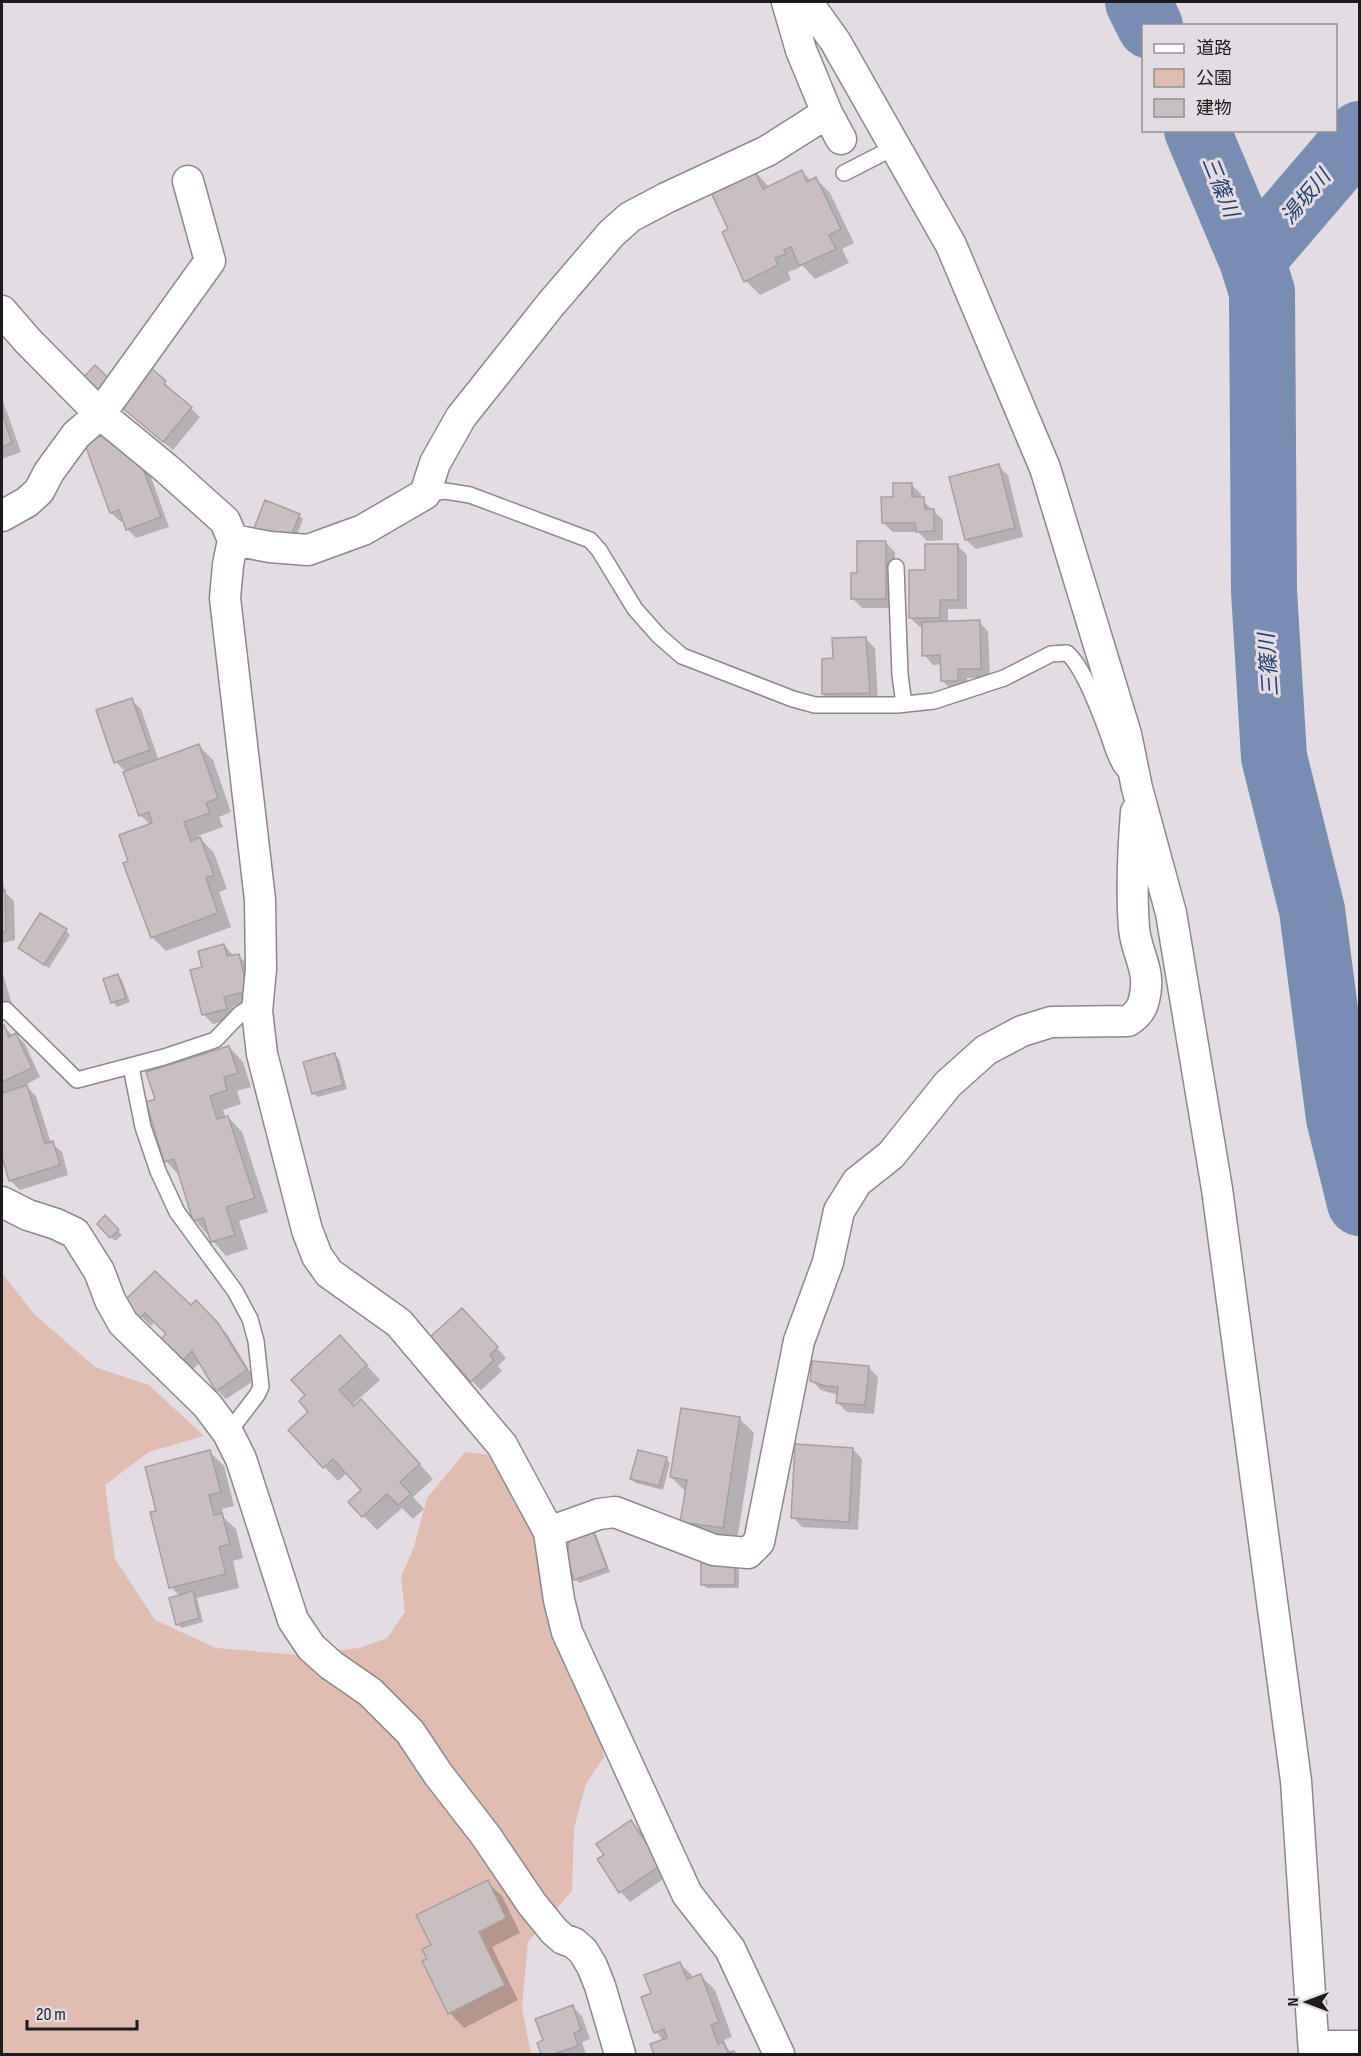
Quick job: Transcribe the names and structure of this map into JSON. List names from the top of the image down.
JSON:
{
  "water": ["三篠川", "湯坂川"],
  "legend": ["道路", "公園", "建物"],
  "scale_bar": "20 m",
  "north": "left"
}
